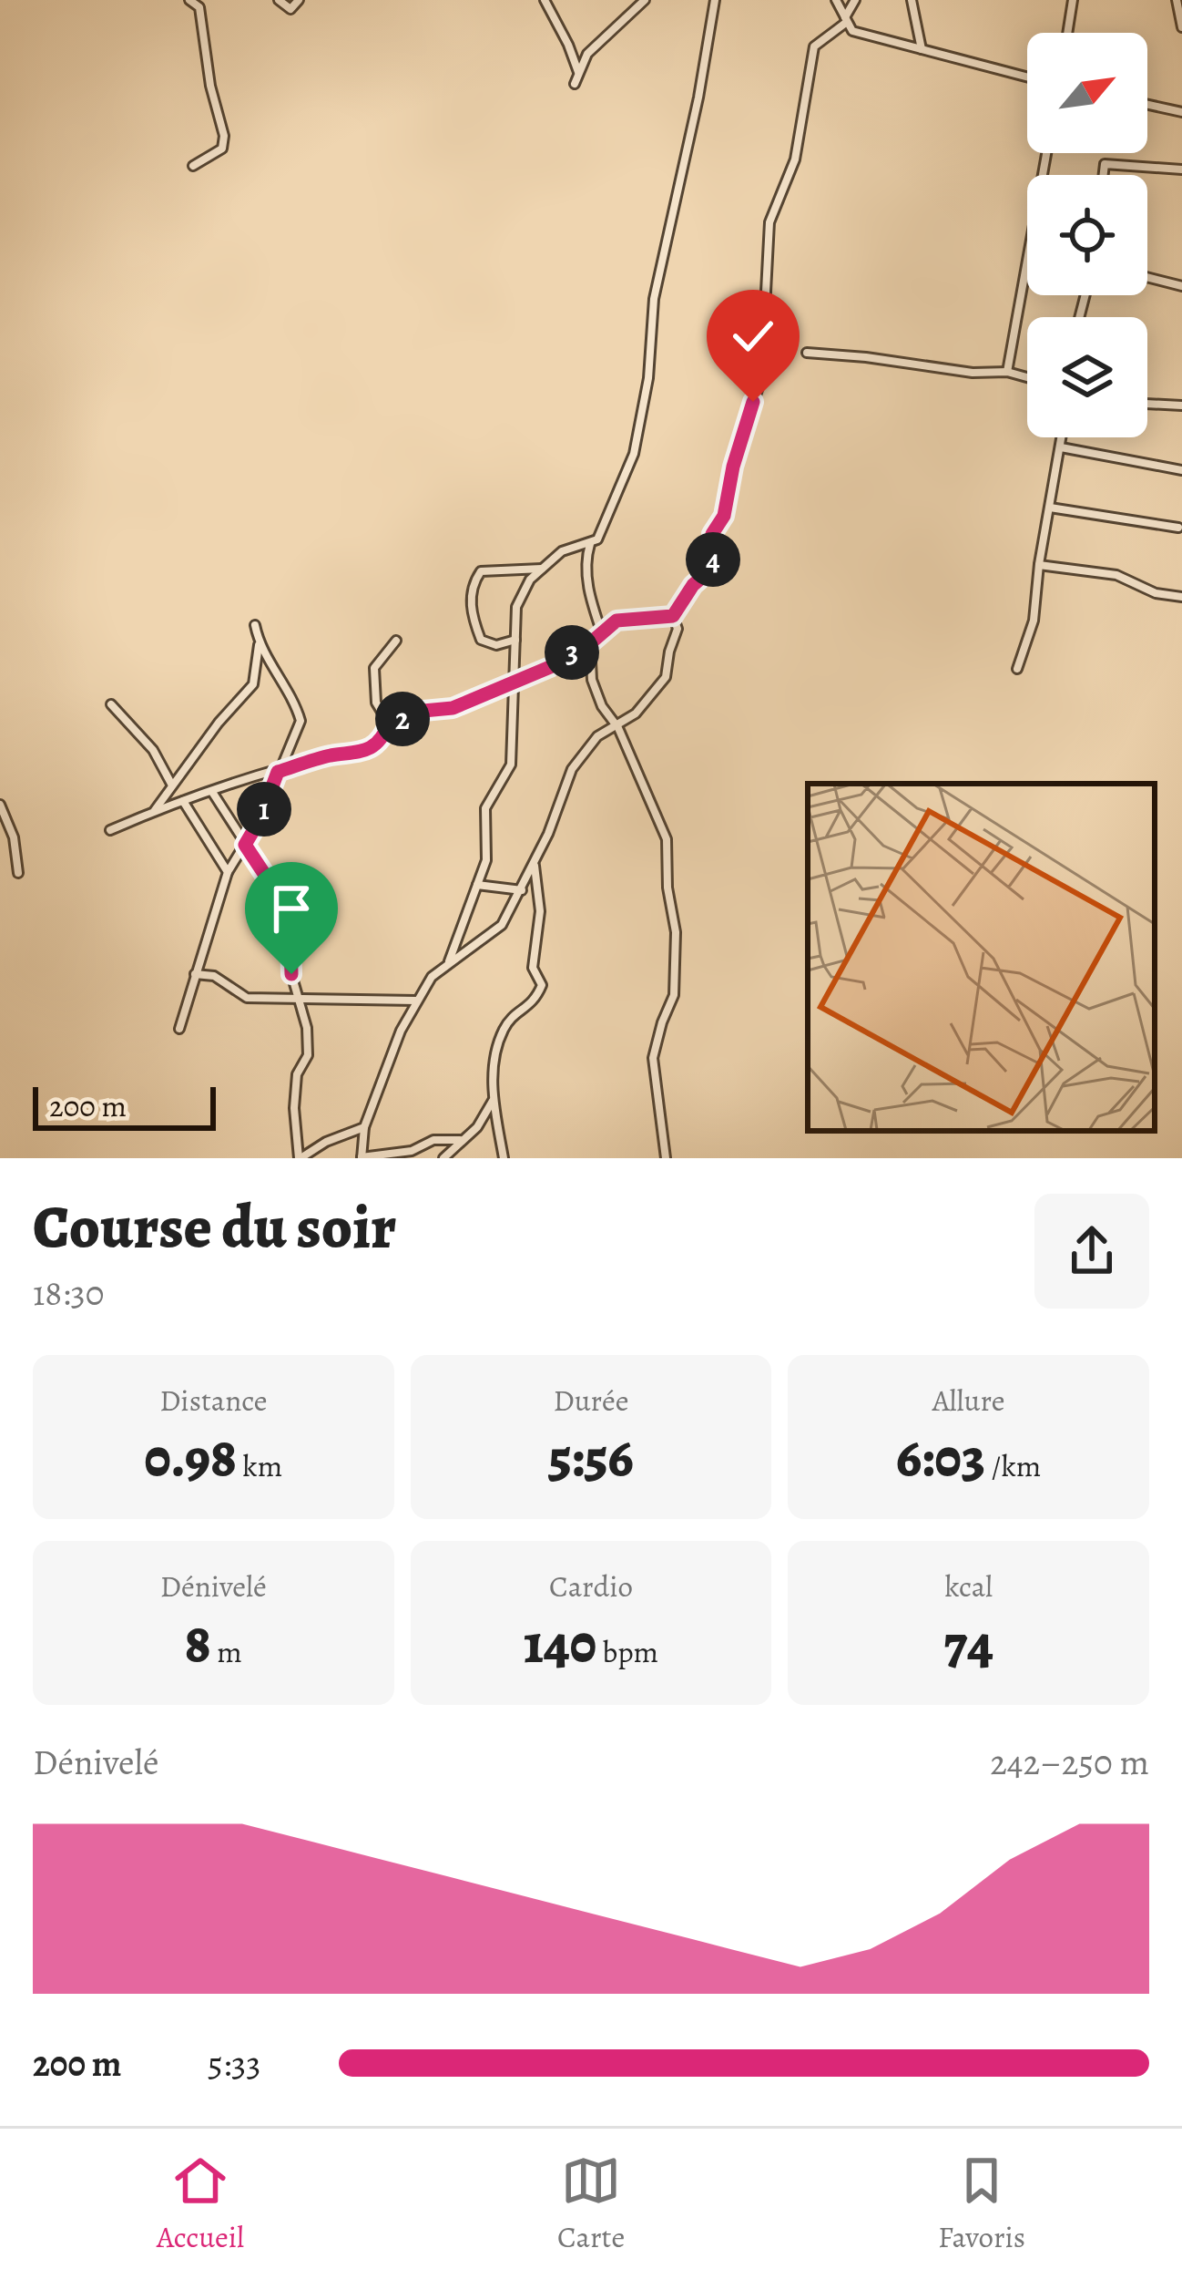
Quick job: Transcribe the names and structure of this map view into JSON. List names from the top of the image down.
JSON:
{
  "scale_bar": "200 m",
  "north": "top right",
  "page": {
    "pins": [
      "4",
      "3",
      "2",
      "1"
    ],
    "scale": "200 m",
    "heading": ["Course du soir", "18:30"],
    "stats": [
      ["Distance", "0.98 km"],
      ["Durée", "5:56"],
      ["Allure", "6:03 /km"],
      ["Dénivelé", "8 m"],
      ["Cardio", "140 bpm"],
      ["kcal", "74"]
    ],
    "chart": ["Dénivelé", "242–250 m"],
    "list": [
      {
        "name": "200 m",
        "note": "5:33"
      }
    ],
    "tabs": ["Accueil", "Carte", "Favoris"]
  }
}
